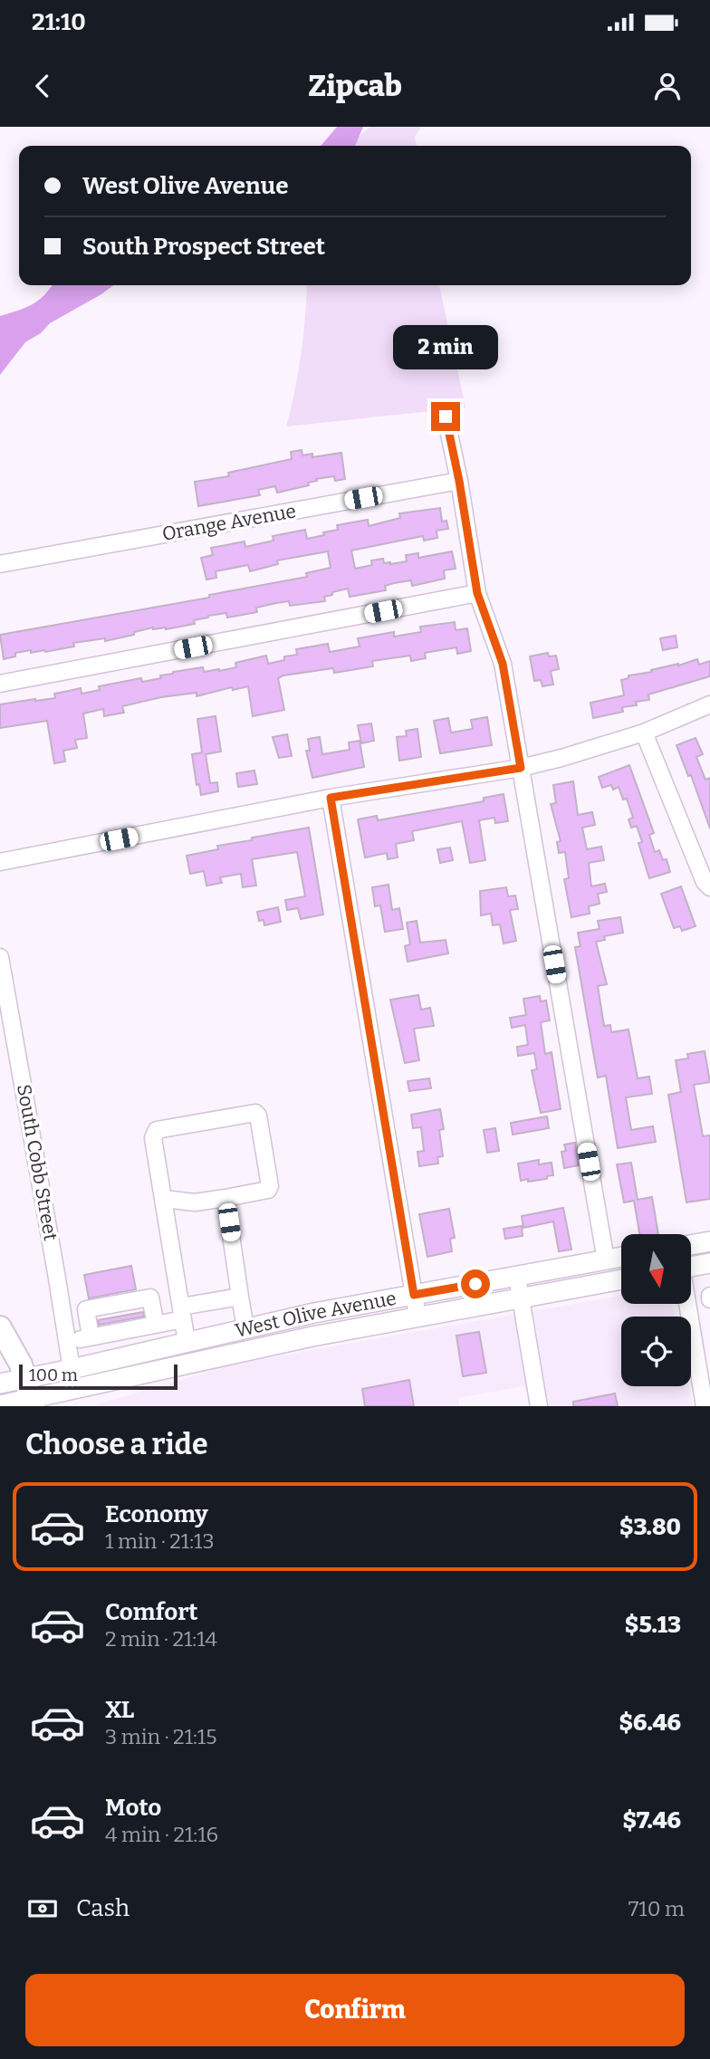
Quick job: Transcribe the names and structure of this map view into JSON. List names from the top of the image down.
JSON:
{
  "streets": {
    "main road": ["West Olive Avenue"],
    "street": ["Orange Avenue", "South Cobb Street"]
  },
  "crossings": [
    ["South Cobb Street", "West Olive Avenue"]
  ],
  "scale_bar": "100 m",
  "north": "bottom",
  "page": {
    "status": "21:10",
    "header": "Zipcab",
    "banner": ["West Olive Avenue", "South Prospect Street"],
    "bubble": "2 min",
    "scale": "100 m",
    "heading": "Choose a ride",
    "list": [
      {
        "name": "Economy",
        "note": "1 min · 21:13",
        "value": "$3.80"
      },
      {
        "name": "Comfort",
        "note": "2 min · 21:14",
        "value": "$5.13"
      },
      {
        "name": "XL",
        "note": "3 min · 21:15",
        "value": "$6.46"
      },
      {
        "name": "Moto",
        "note": "4 min · 21:16",
        "value": "$7.46"
      }
    ],
    "pay": ["Cash", "710 m"],
    "buttons": "Confirm"
  }
}
